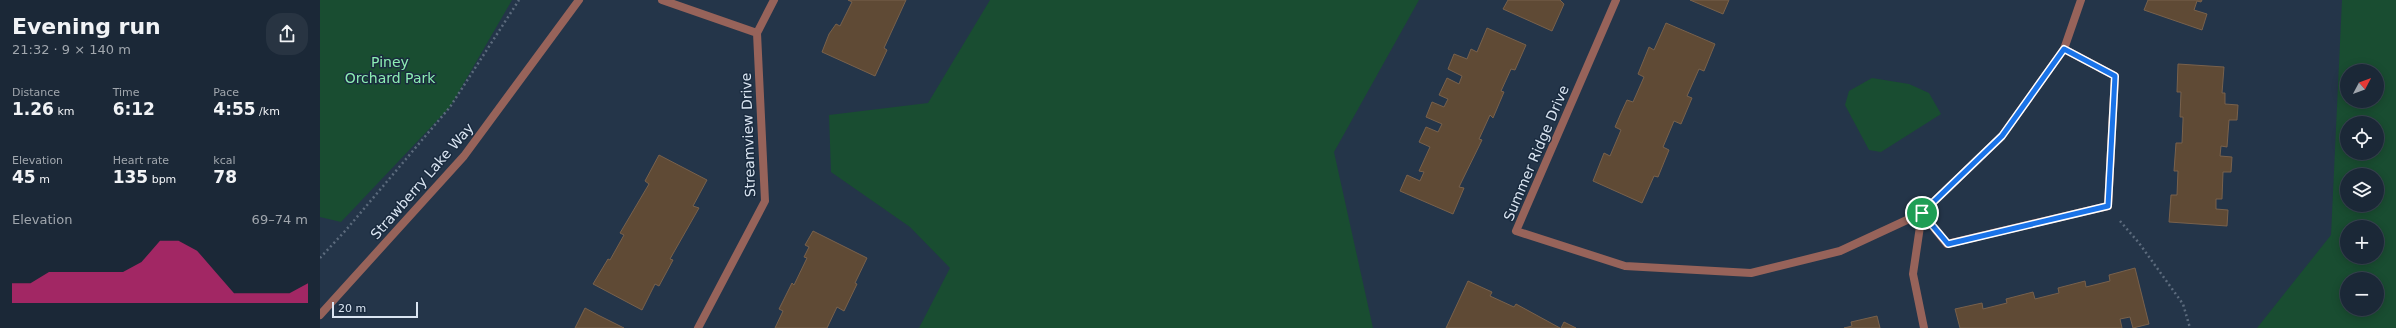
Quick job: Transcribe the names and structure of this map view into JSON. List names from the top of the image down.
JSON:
{
  "streets": {
    "street": ["Streamview Drive", "Summer Ridge Drive", "Strawberry Lake Way"]
  },
  "parks": ["Piney Orchard Park"],
  "scale_bar": "20 m",
  "north": "top right",
  "page": {
    "heading": ["Evening run", "21:32 · 9 × 140 m"],
    "map_buttons": ["+", "−"],
    "stats": [
      ["Distance", "1.26 km"],
      ["Time", "6:12"],
      ["Pace", "4:55 /km"],
      ["Elevation", "45 m"],
      ["Heart rate", "135 bpm"],
      ["kcal", "78"]
    ],
    "chart": ["Elevation", "69–74 m"],
    "scale": "20 m"
  }
}
